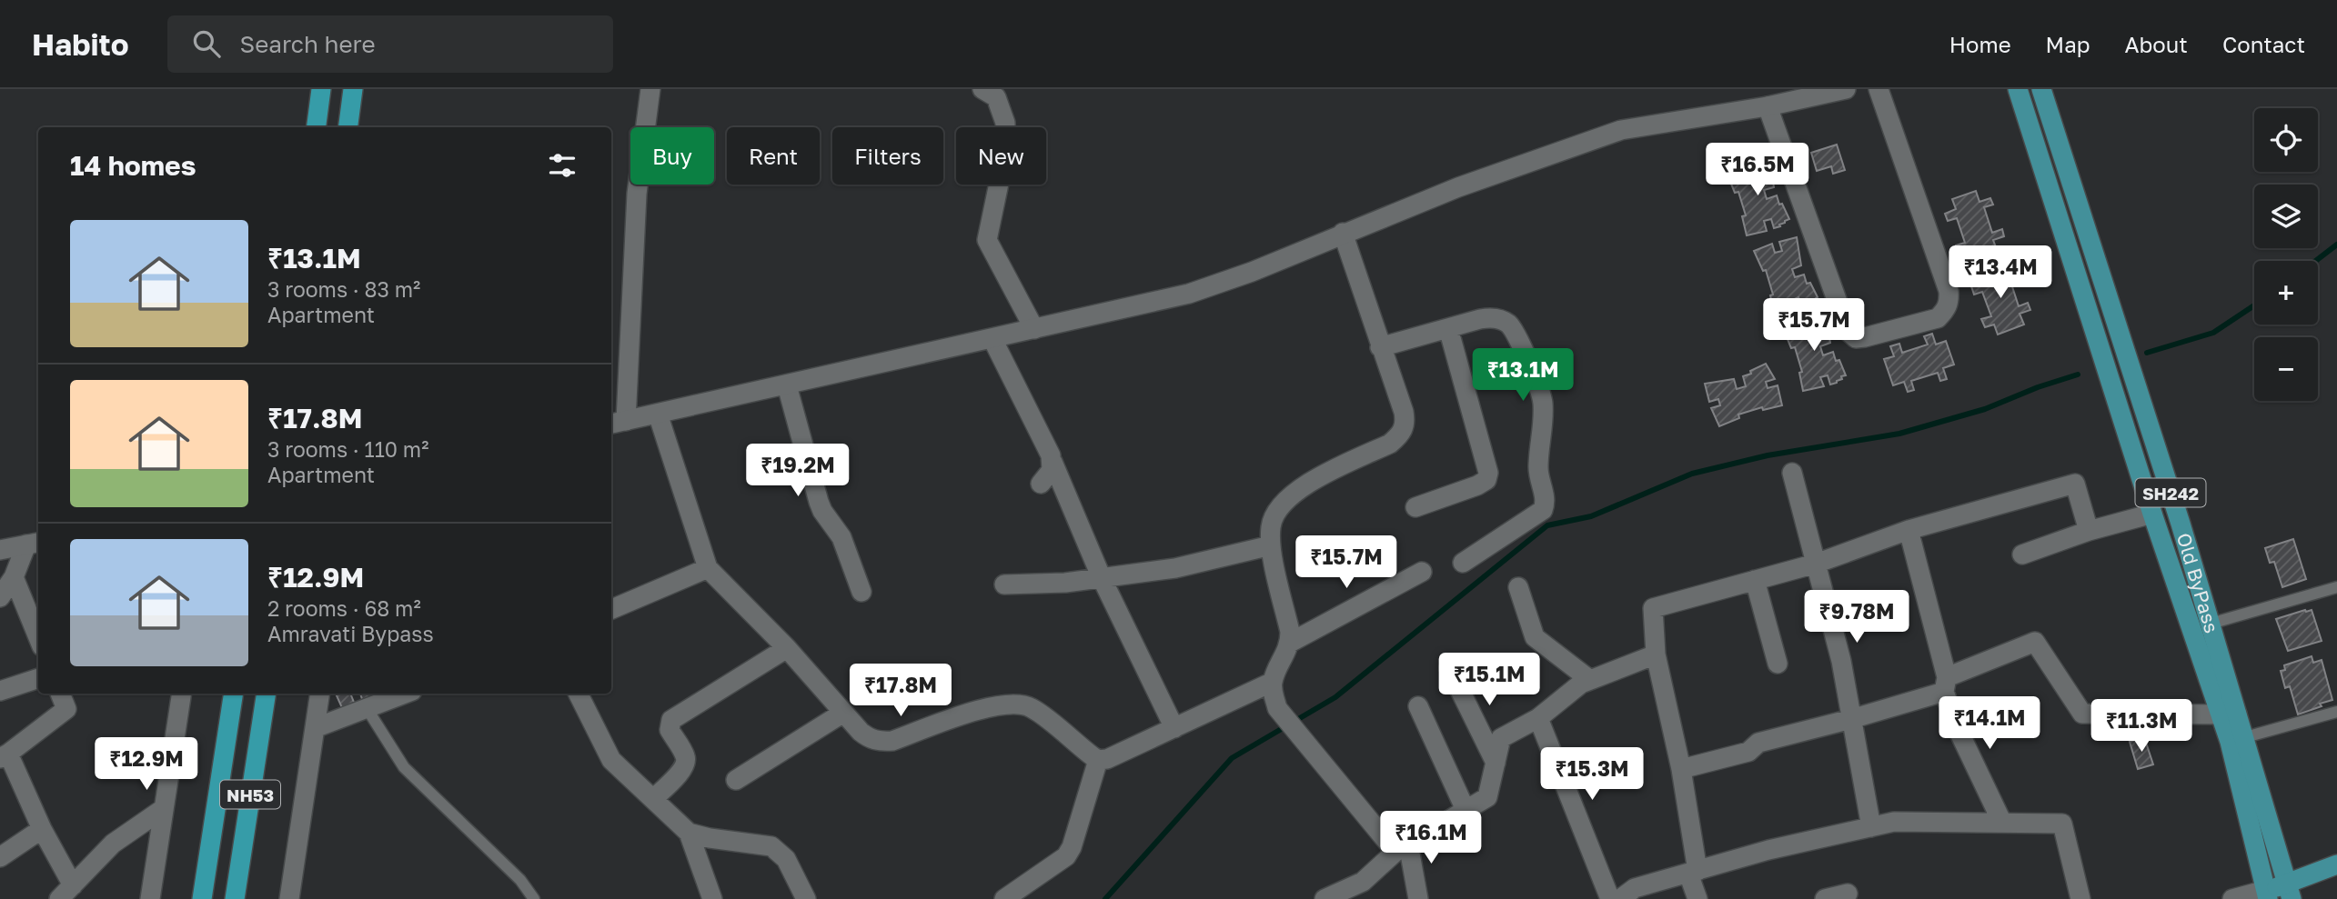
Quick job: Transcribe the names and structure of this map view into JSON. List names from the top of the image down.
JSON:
{
  "streets": {
    "highway": ["NH53"],
    "main road": ["SH242", "Old ByPass"]
  },
  "page": {
    "header": "Habito",
    "search": "Search here",
    "nav": [
      "Home",
      "Map",
      "About",
      "Contact"
    ],
    "map_buttons": ["+", "−"],
    "chip": [
      "Buy",
      "Rent",
      "Filters",
      "New"
    ],
    "heading": "14 homes",
    "price": [
      "₹16.5M",
      "₹13.4M",
      "₹15.7M",
      "₹13.1M",
      "₹19.2M",
      "₹15.7M",
      "₹9.78M",
      "₹15.1M",
      "₹17.8M",
      "₹14.1M",
      "₹11.3M",
      "₹12.9M",
      "₹15.3M",
      "₹16.1M"
    ],
    "list": [
      {
        "name": "₹13.1M",
        "note": "3 rooms · 83 m² · Apartment"
      },
      {
        "name": "₹17.8M",
        "note": "3 rooms · 110 m² · Apartment"
      },
      {
        "name": "₹12.9M",
        "note": "2 rooms · 68 m² · Amravati Bypass"
      }
    ]
  }
}
